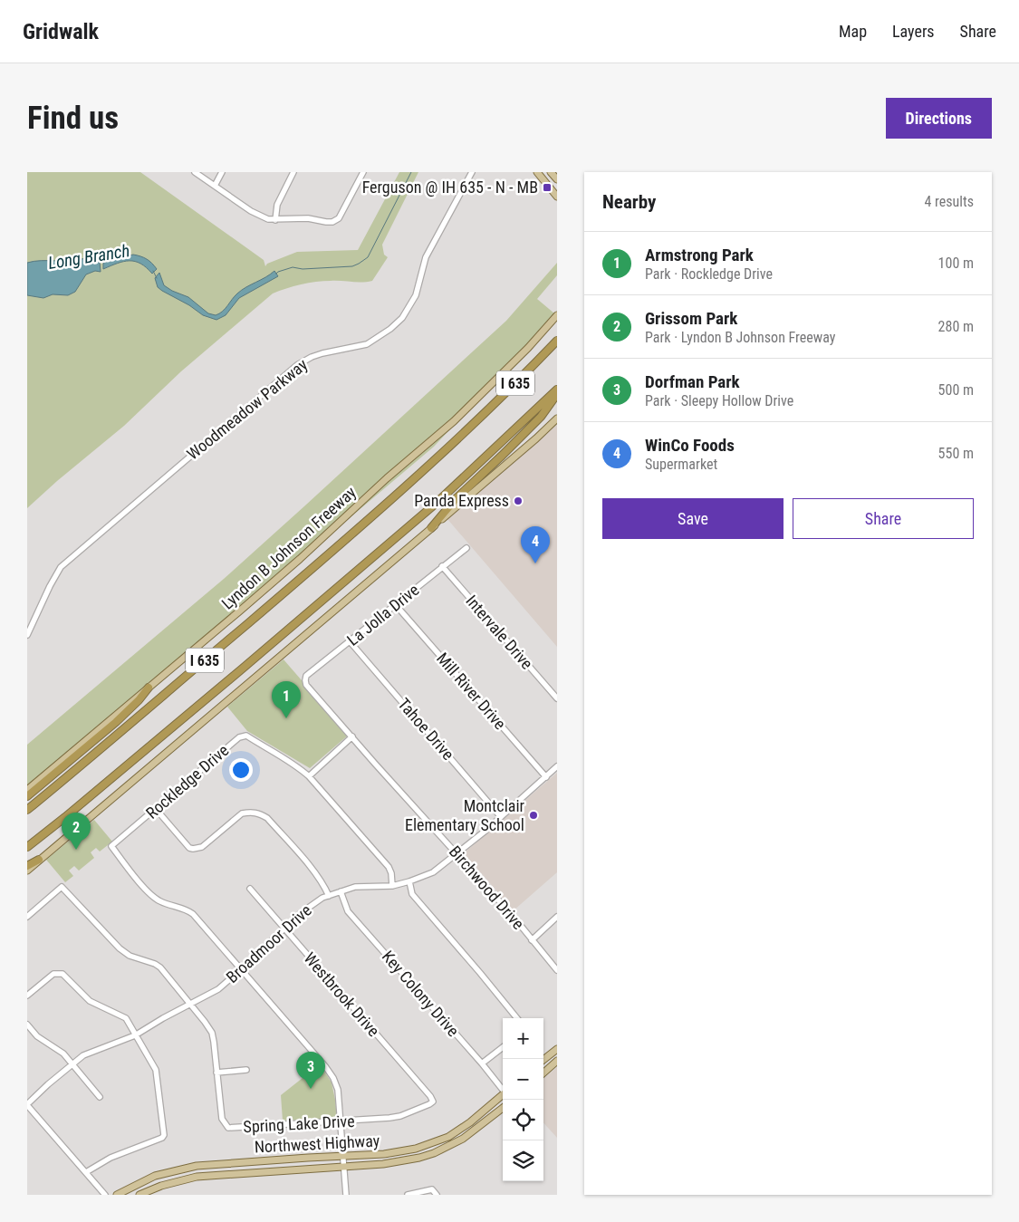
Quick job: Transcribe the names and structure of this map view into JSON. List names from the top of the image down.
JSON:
{
  "streets": {
    "highway": ["I 635", "Lyndon B Johnson Freeway"],
    "main road": ["Northwest Highway"],
    "street": [
      "Woodmeadow Parkway",
      "La Jolla Drive",
      "Intervale Drive",
      "Mill River Drive",
      "Tahoe Drive",
      "Rockledge Drive",
      "Birchwood Drive",
      "Broadmoor Drive",
      "Key Colony Drive",
      "Westbrook Drive",
      "Spring Lake Drive"
    ]
  },
  "crossings": [
    ["La Jolla Drive", "Intervale Drive"],
    ["La Jolla Drive", "Mill River Drive"],
    ["La Jolla Drive", "Tahoe Drive"],
    ["La Jolla Drive", "Birchwood Drive"],
    ["Mill River Drive", "Broadmoor Drive"],
    ["Tahoe Drive", "Broadmoor Drive"],
    ["Rockledge Drive", "Broadmoor Drive"],
    ["Birchwood Drive", "Broadmoor Drive"],
    ["Broadmoor Drive", "Key Colony Drive"],
    ["Broadmoor Drive", "Westbrook Drive"],
    ["Broadmoor Drive", "Spring Lake Drive"],
    ["Westbrook Drive", "Spring Lake Drive"]
  ],
  "water": ["Long Branch"],
  "places": {
    "transit": ["Ferguson @ IH 635 - N - MB"],
    "other": ["Panda Express", "Montclair Elementary School"]
  },
  "page": {
    "header": "Gridwalk",
    "nav": ["Map", "Layers", "Share"],
    "buttons": [
      "Directions",
      ["Save", "Share"]
    ],
    "title": "Find us",
    "heading": ["Nearby", "4 results"],
    "list": [
      {
        "mark": "1",
        "name": "Armstrong Park",
        "note": "Park · Rockledge Drive",
        "value": "100 m"
      },
      {
        "mark": "2",
        "name": "Grissom Park",
        "note": "Park · Lyndon B Johnson Freeway",
        "value": "280 m"
      },
      {
        "mark": "3",
        "name": "Dorfman Park",
        "note": "Park · Sleepy Hollow Drive",
        "value": "500 m"
      },
      {
        "mark": "4",
        "name": "WinCo Foods",
        "note": "Supermarket",
        "value": "550 m"
      }
    ],
    "pins": [
      "4",
      "1",
      "2",
      "3"
    ],
    "map_buttons": ["+", "−"]
  }
}
